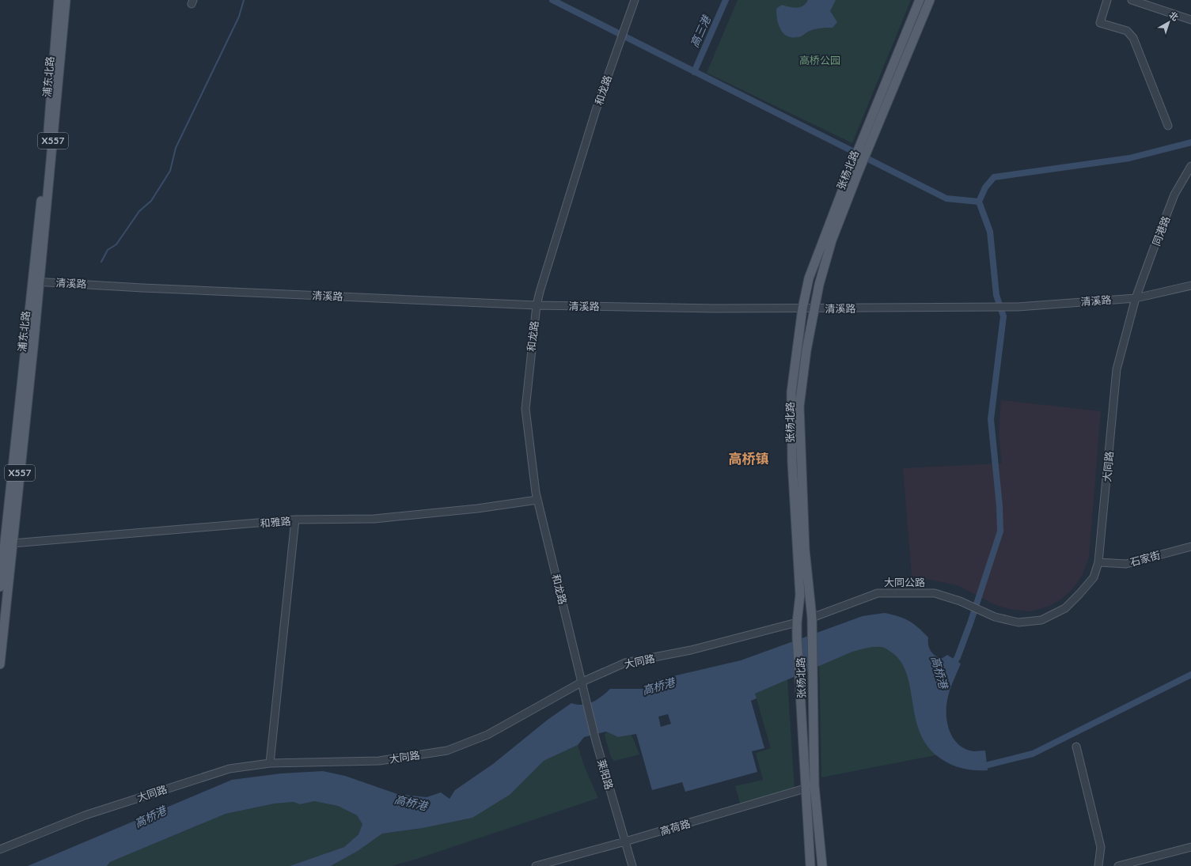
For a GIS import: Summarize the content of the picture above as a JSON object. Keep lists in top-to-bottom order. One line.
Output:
{"streets":{"main road":["浦东北路","X557","张杨北路","大同公路"],"street":["和龙路","同港路","清溪路","大同路","和雅路","石家街","莱阳路","高荷路"]},"crossings":[["浦东北路","清溪路"],["浦东北路","和雅路"],["和龙路","清溪路"],["和龙路","大同路"],["和龙路","和雅路"],["和龙路","莱阳路"],["张杨北路","清溪路"],["张杨北路","大同路"],["张杨北路","大同公路"],["张杨北路","高荷路"],["同港路","清溪路"],["同港路","大同路"],["清溪路","大同路"],["大同路","石家街"],["大同路","大同公路"],["大同路","莱阳路"],["莱阳路","高荷路"]],"districts":["高桥镇"],"water":["高三港","高桥港"],"parks":["高桥公园"],"north":"top right"}
